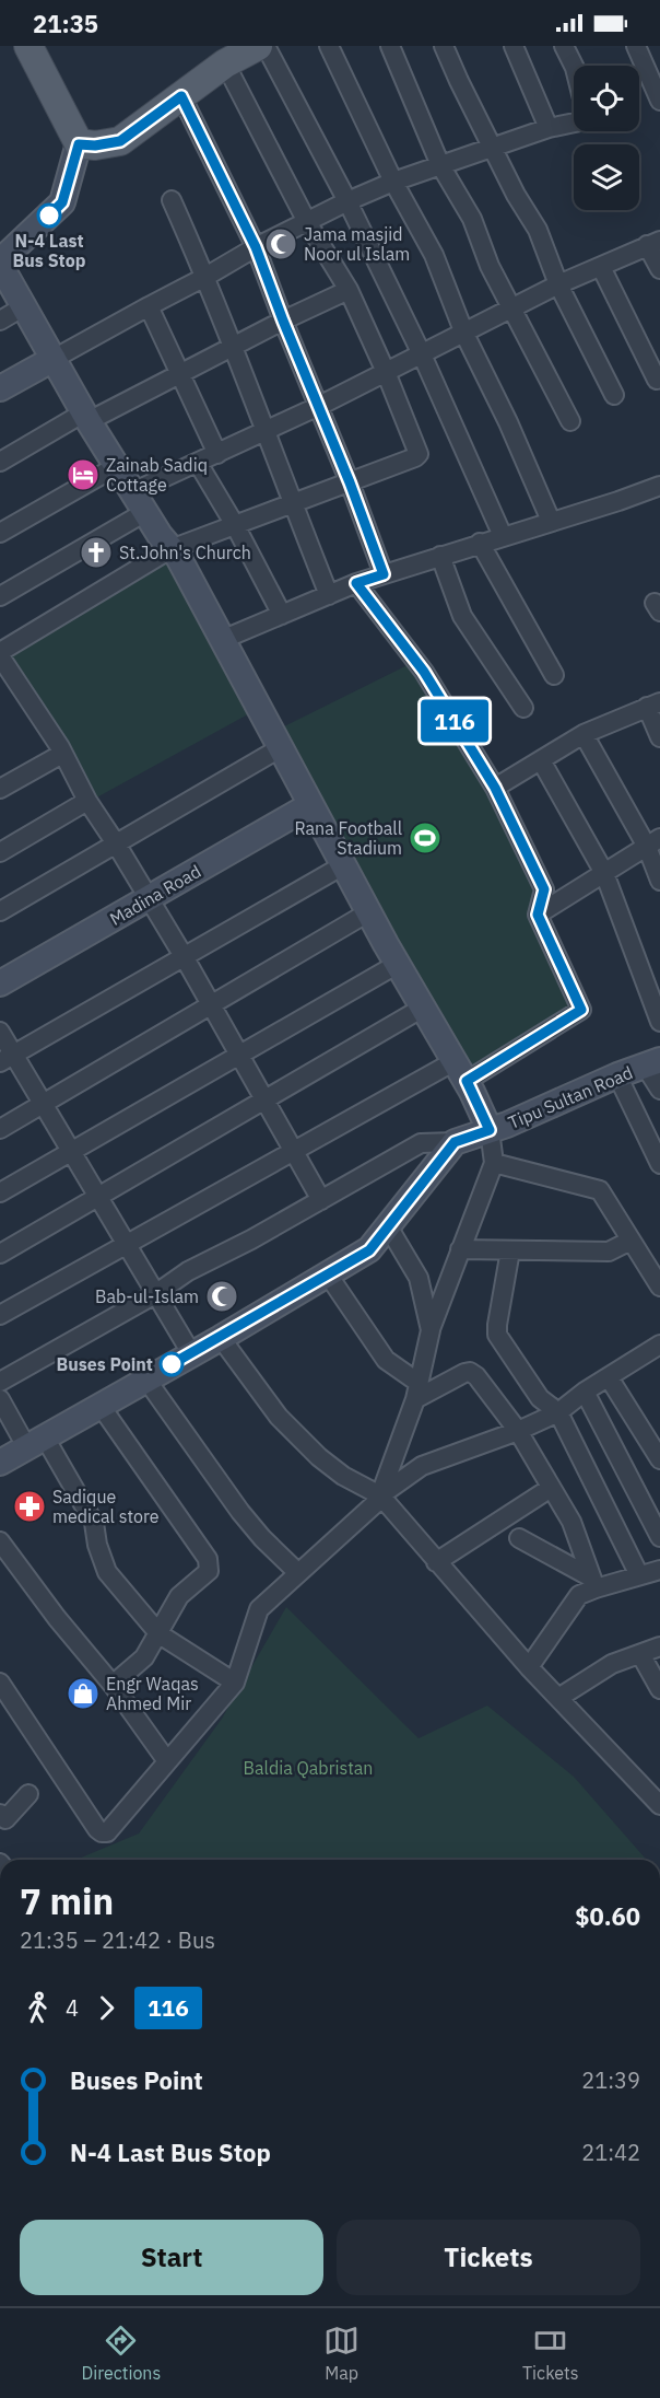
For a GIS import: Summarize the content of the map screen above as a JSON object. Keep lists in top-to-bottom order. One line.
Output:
{"streets":{"main road":["Madina Road","Tipu Sultan Road"]},"parks":["Baldia Qabristan"],"places":{"other":["N-4 Last Bus Stop","Buses Point"],"mosque":["Jama masjid Noor ul Islam","Bab-ul-Islam"],"hotel":["Zainab Sadiq Cottage"],"church":["St.John's Church"],"sports":["Rana Football Stadium"],"pharmacy":["Sadique medical store"],"shop":["Engr Waqas Ahmed Mir"]},"lines":["bus line 116"],"page":{"status":"21:35","on_map":"116","heading":["7 min","21:35 – 21:42 · Bus","$0.60"],"legs":["4","116"],"list":[{"name":"Buses Point","value":"21:39"},{"name":"N-4 Last Bus Stop","value":"21:42"}],"buttons":["Start","Tickets"],"tabs":["Directions","Map","Tickets"]}}
